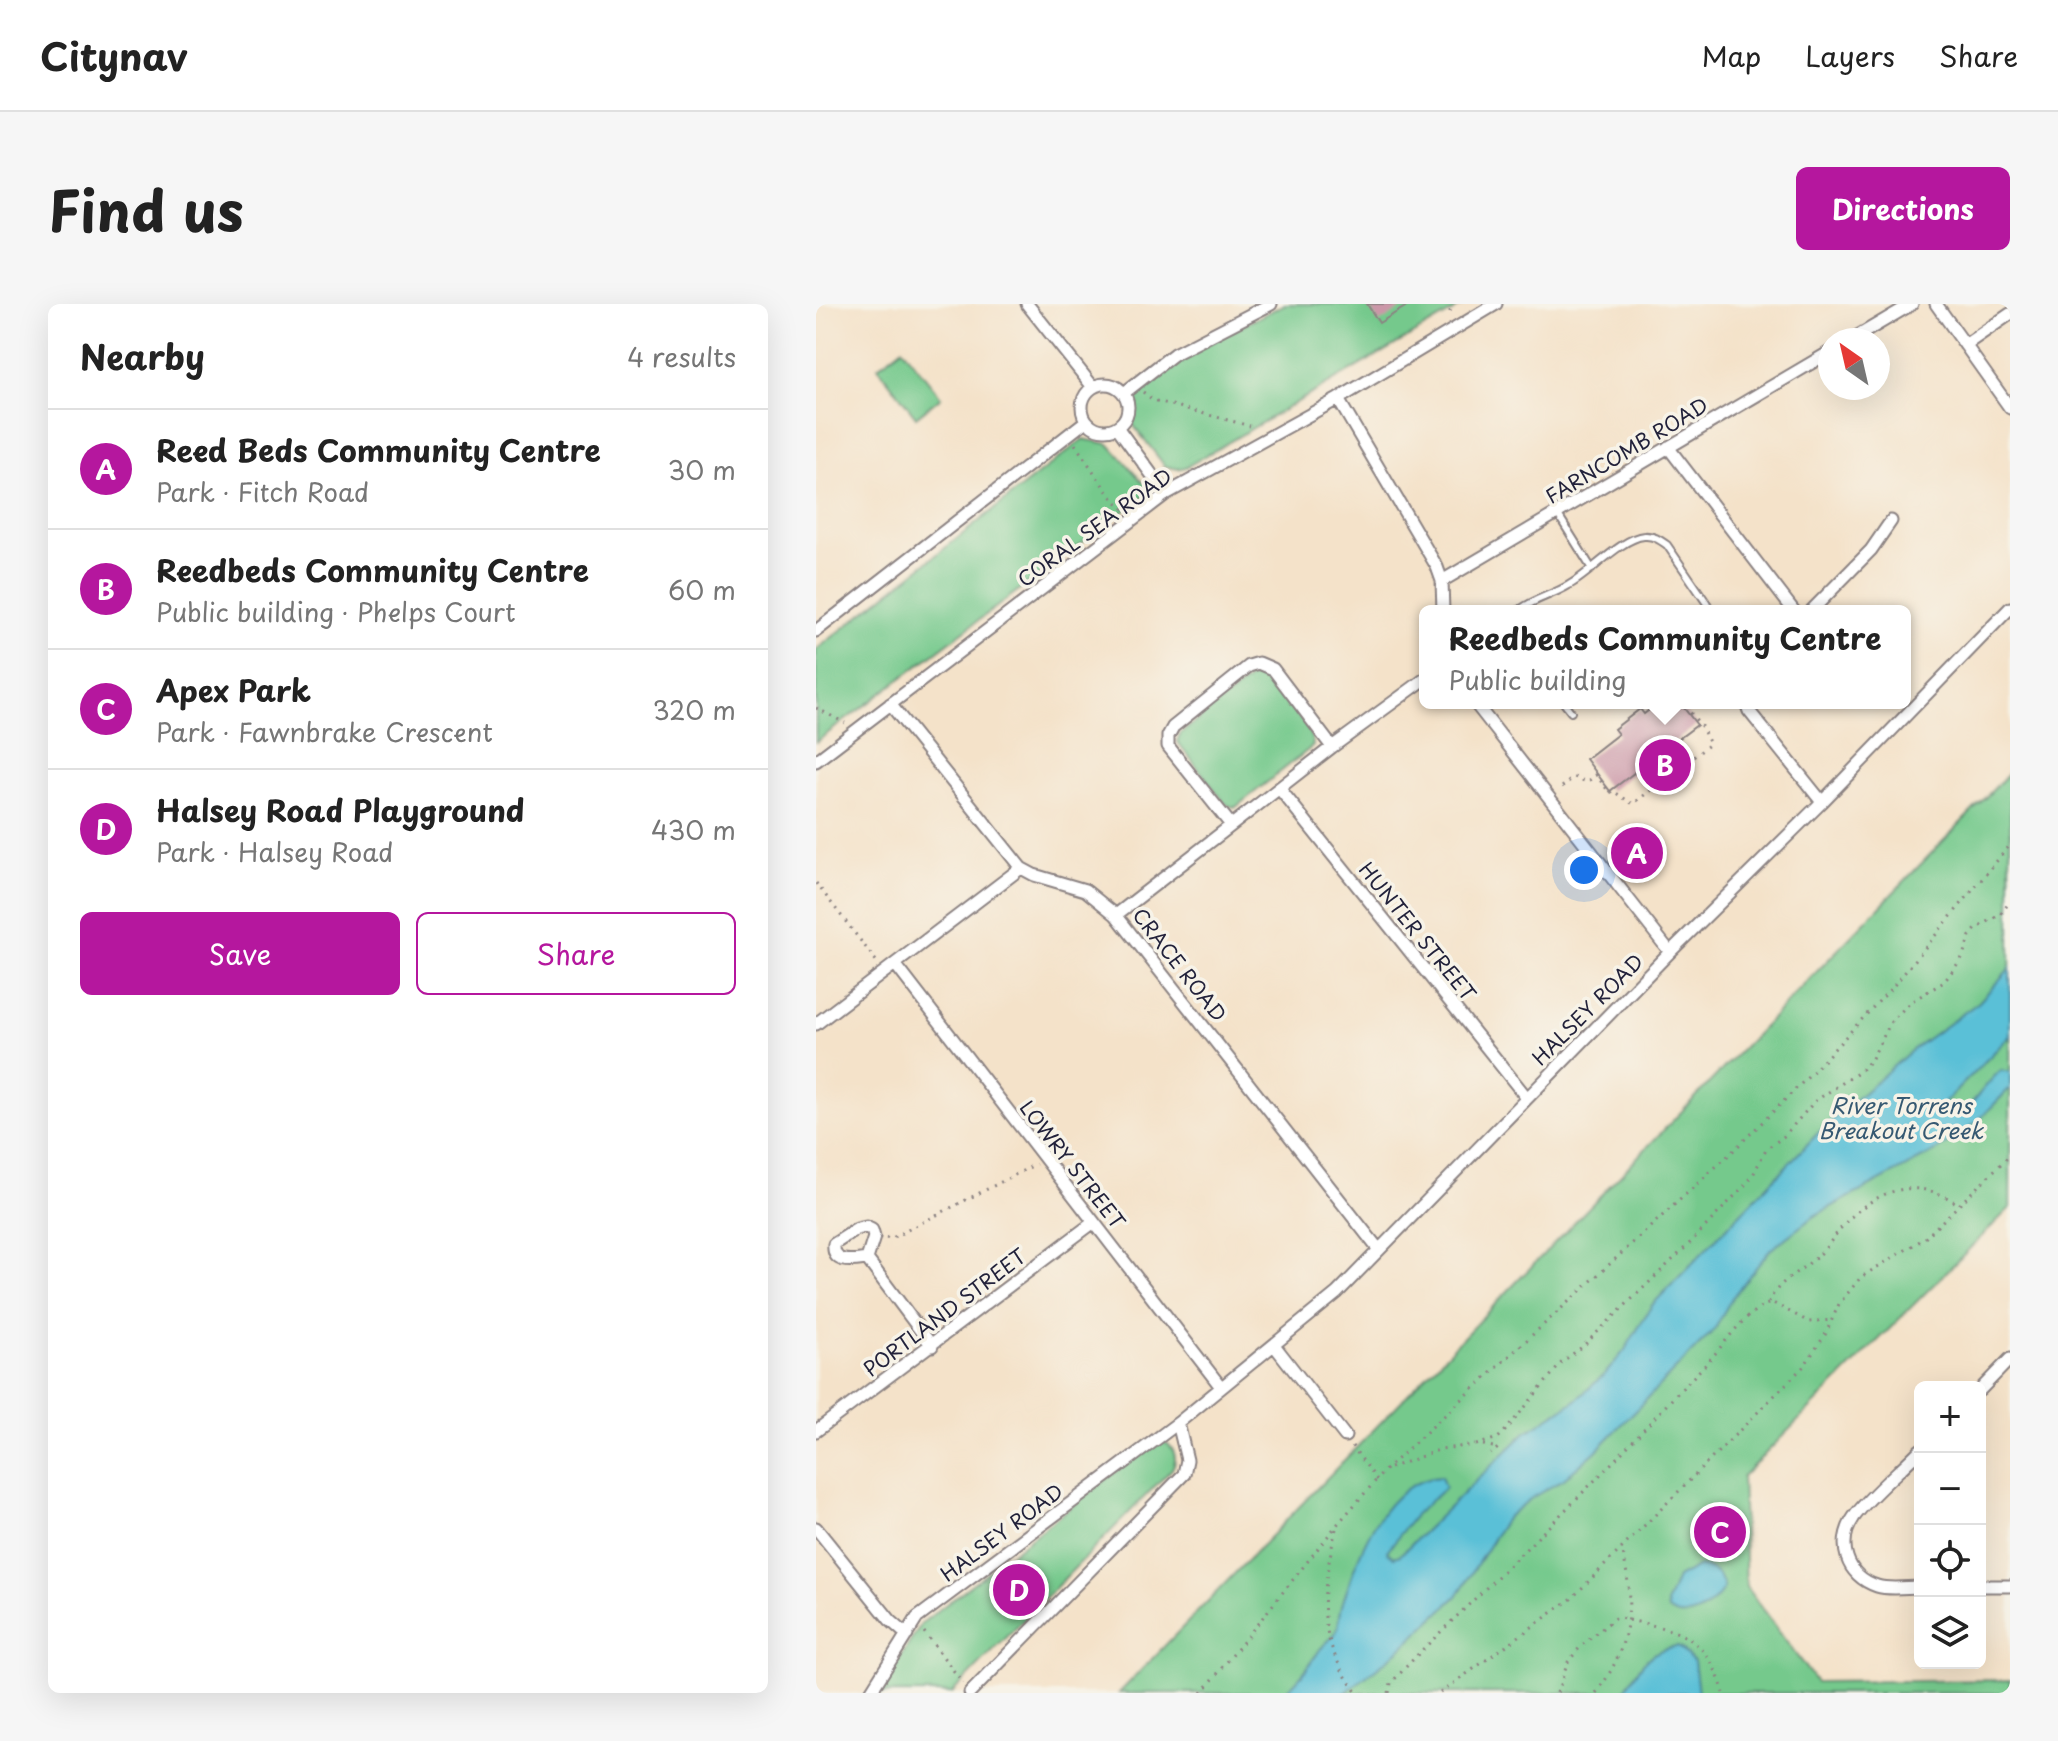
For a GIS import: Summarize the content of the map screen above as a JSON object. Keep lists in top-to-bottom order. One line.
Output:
{"streets":{"street":["FARNCOMB ROAD","CORAL SEA ROAD","HUNTER STREET","CRACE ROAD","HALSEY ROAD","LOWRY STREET","PORTLAND STREET"]},"crossings":[["HUNTER STREET","HALSEY ROAD"],["CRACE ROAD","HALSEY ROAD"],["HALSEY ROAD","LOWRY STREET"],["LOWRY STREET","PORTLAND STREET"]],"water":["River Torrens Breakout Creek"],"north":"top left","page":{"header":"Citynav","nav":["Map","Layers","Share"],"title":"Find us","buttons":["Directions",["Save","Share"]],"heading":["Nearby","4 results"],"list":[{"mark":"A","name":"Reed Beds Community Centre","note":"Park · Fitch Road","value":"30 m"},{"mark":"B","name":"Reedbeds Community Centre","note":"Public building · Phelps Court","value":"60 m"},{"mark":"C","name":"Apex Park","note":"Park · Fawnbrake Crescent","value":"320 m"},{"mark":"D","name":"Halsey Road Playground","note":"Park · Halsey Road","value":"430 m"}],"popup":["Reedbeds Community Centre","Public building"],"pins":["B","A","C","D"],"map_buttons":["+","−"]}}
